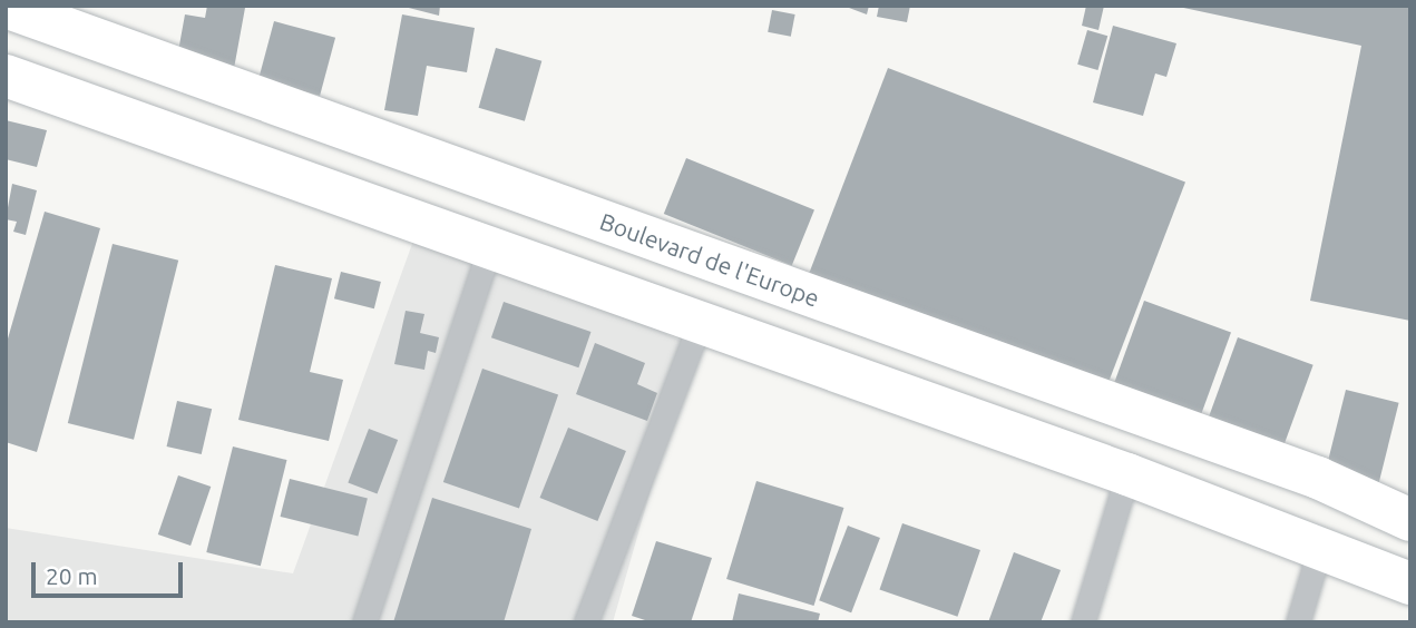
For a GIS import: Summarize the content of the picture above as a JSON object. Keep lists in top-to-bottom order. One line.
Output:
{"streets":{"main road":["Boulevard de l'Europe"]},"scale_bar":"20 m"}
